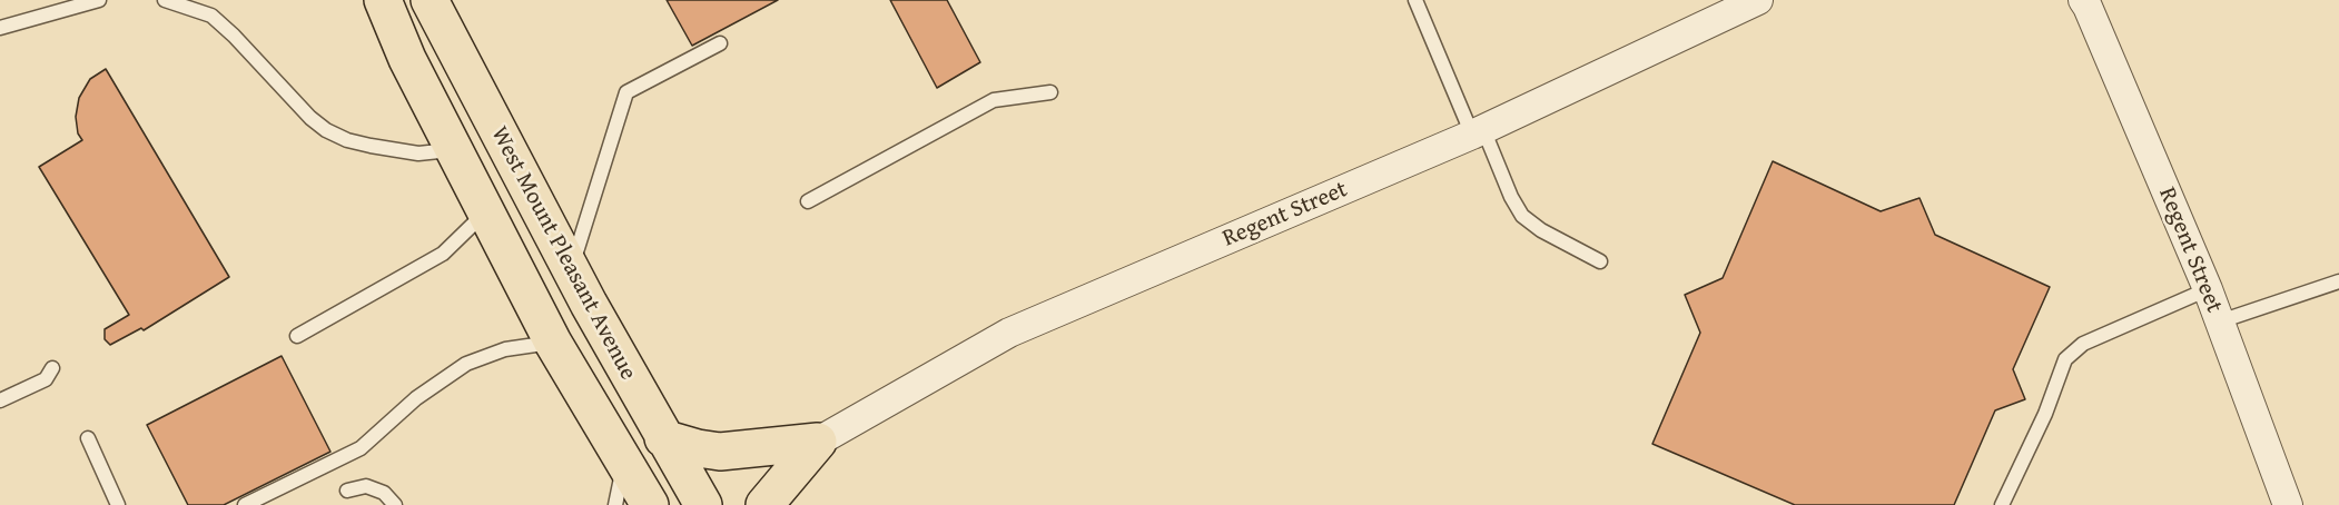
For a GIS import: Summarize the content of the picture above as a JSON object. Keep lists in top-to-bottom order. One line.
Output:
{"streets":{"main road":["West Mount Pleasant Avenue"],"street":["Regent Street"]}}
